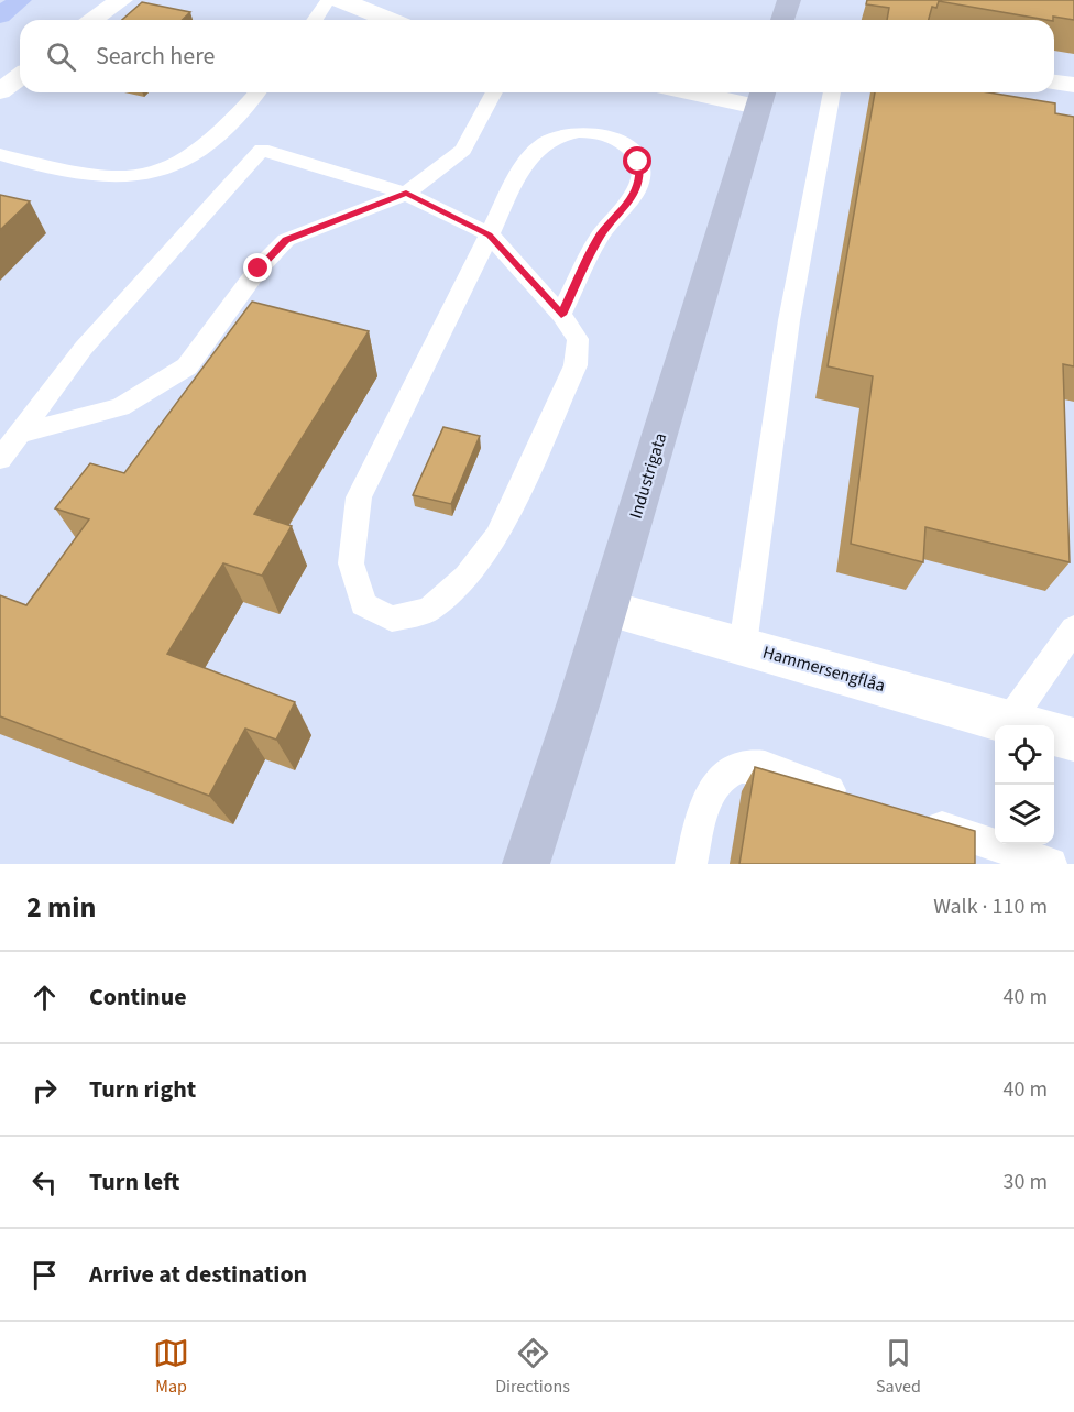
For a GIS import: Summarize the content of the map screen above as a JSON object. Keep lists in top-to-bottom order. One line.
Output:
{"streets":{"street":["Industrigata","Hammersengflåa"]},"crossings":[["Industrigata","Hammersengflåa"]],"page":{"search":"Search here","heading":["2 min","Walk · 110 m"],"list":[["Continue","40 m"],["Turn right","40 m"],["Turn left","30 m"],"Arrive at destination"],"nav":["Map","Directions","Saved"]}}
